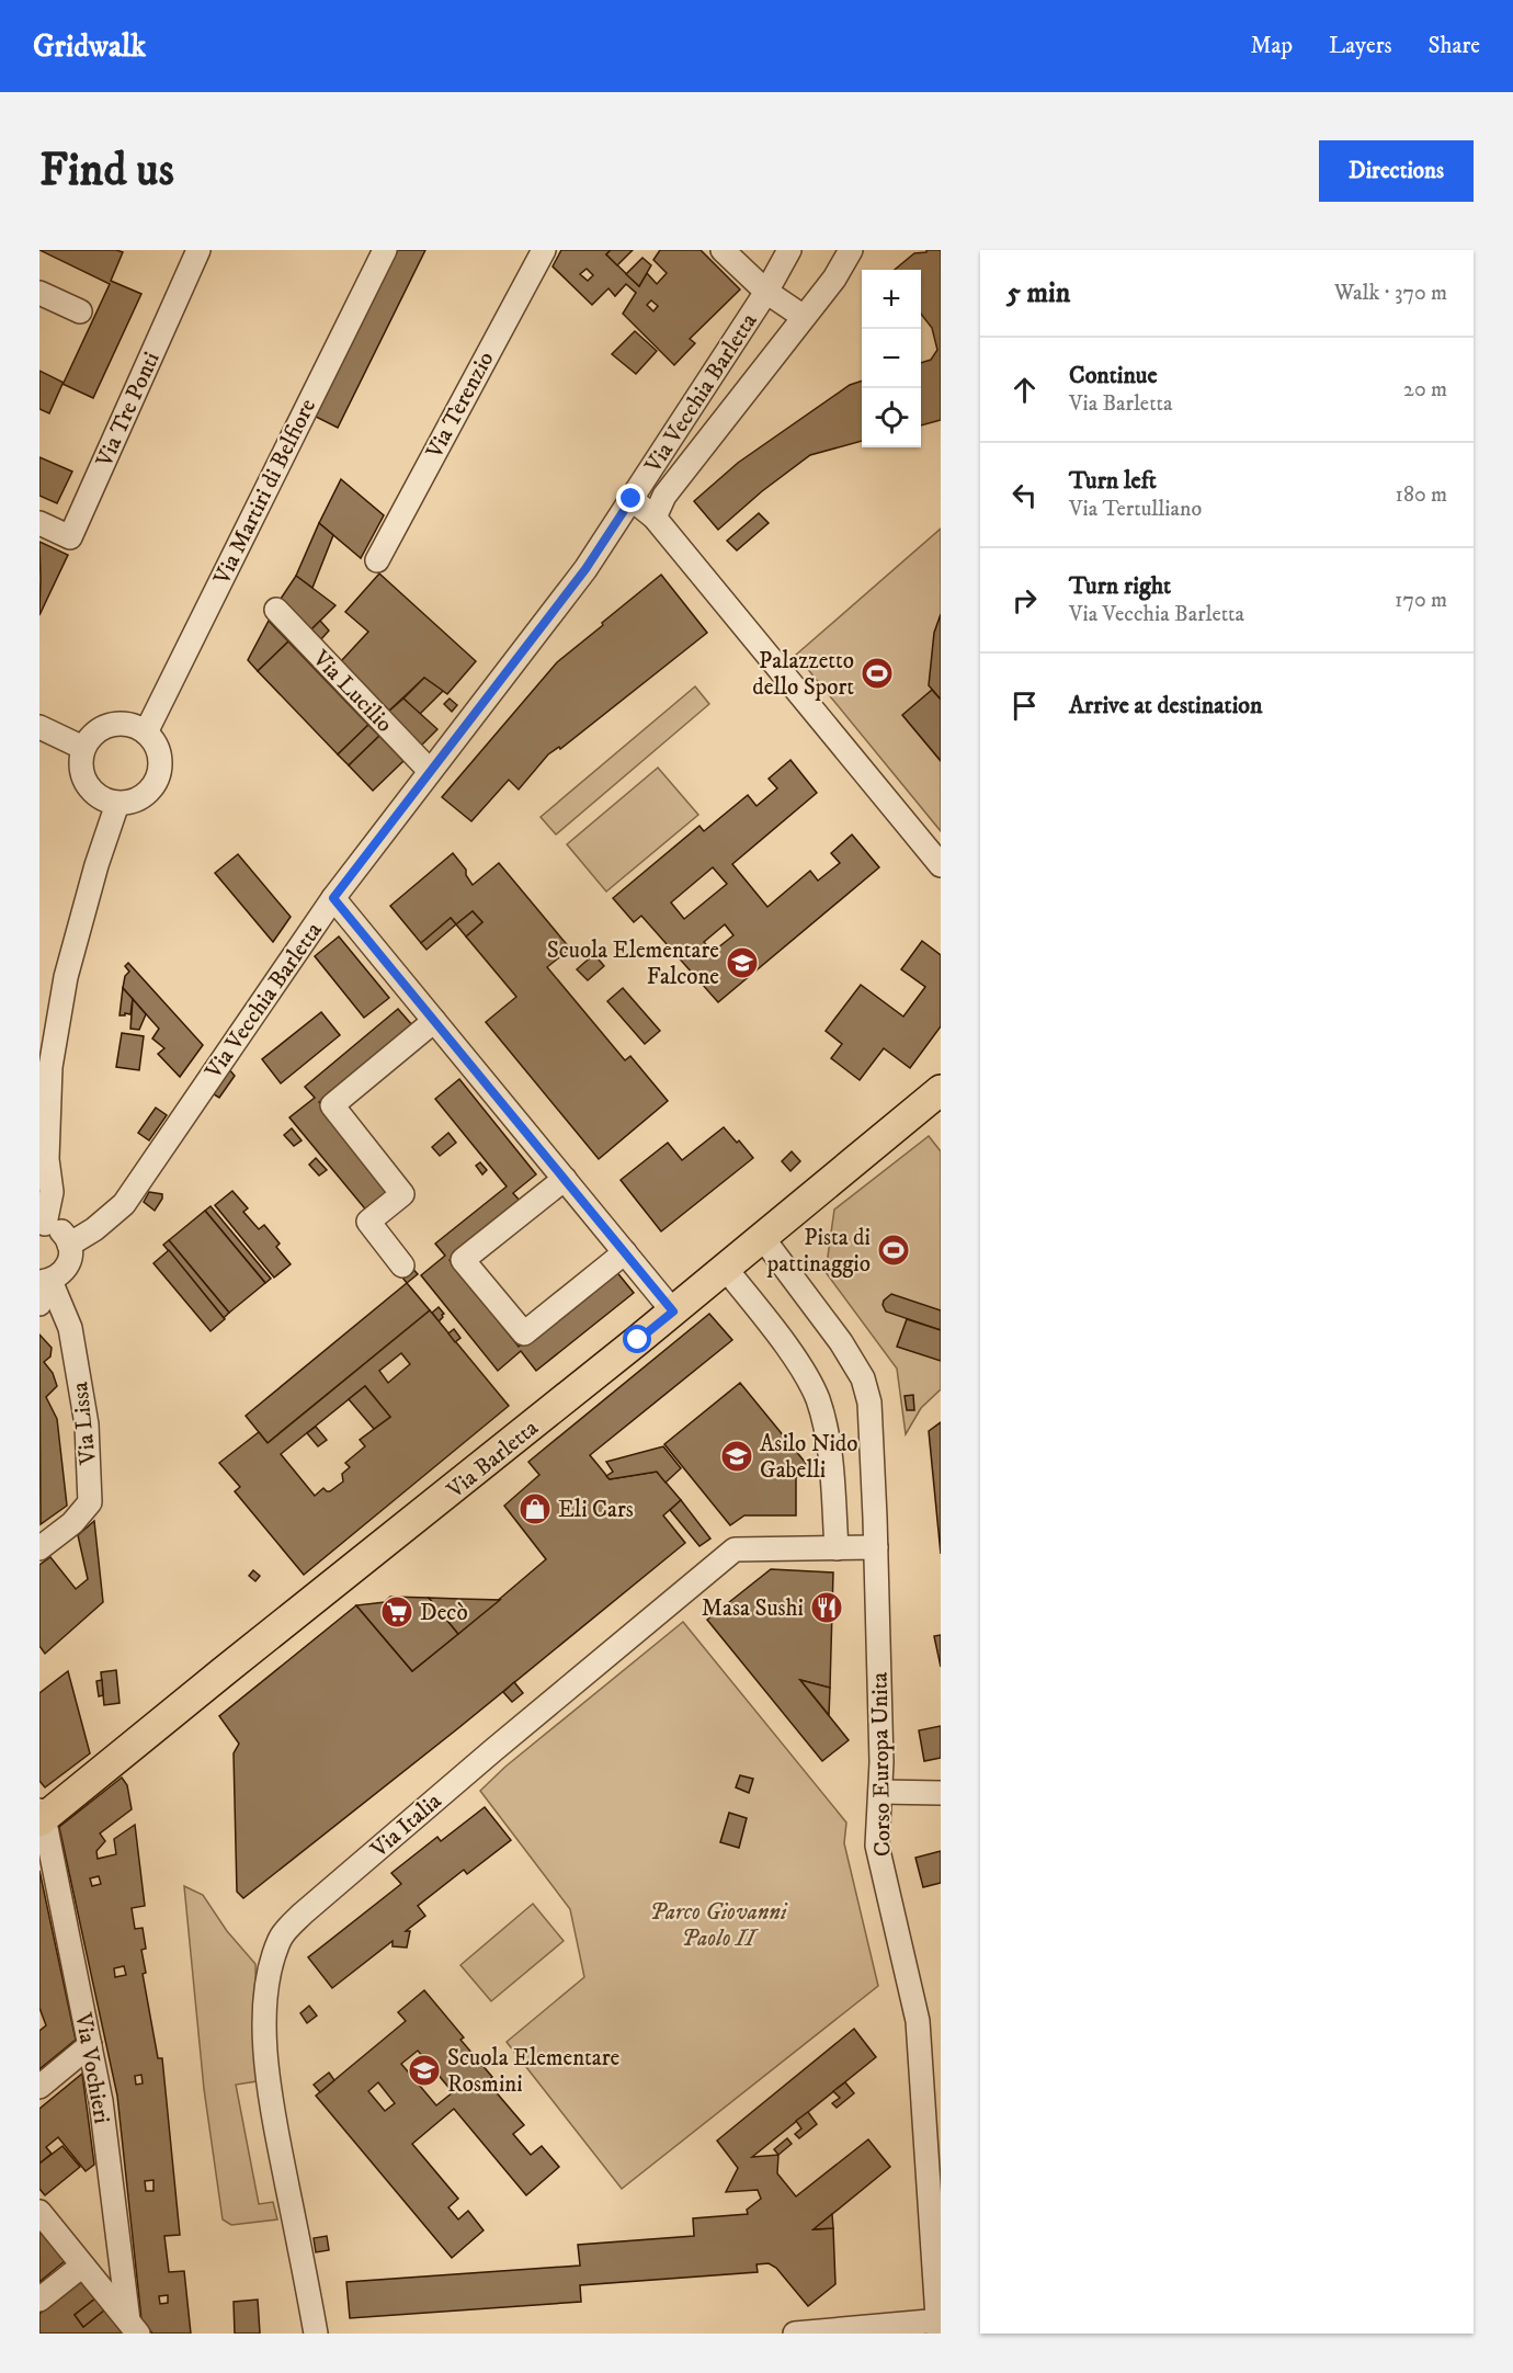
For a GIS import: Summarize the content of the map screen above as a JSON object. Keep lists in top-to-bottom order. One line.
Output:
{"streets":{"main road":["Via Barletta"],"street":["Via Vecchia Barletta","Via Terenzio","Via Tre Ponti","Via Martiri di Belfiore","Via Lucilio","Via Lissa","Corso Europa Unita","Via Italia","Via Vochieri"]},"crossings":[["Via Vecchia Barletta","Via Lucilio"],["Via Barletta","Corso Europa Unita"],["Via Barletta","Via Vochieri"],["Corso Europa Unita","Via Italia"]],"parks":["Parco Giovanni Paolo II"],"places":{"sports":["Palazzetto dello Sport","Pista di pattinaggio"],"school or university":["Scuola Elementare Falcone","Asilo Nido Gabelli","Scuola Elementare Rosmini"],"shop":["Eli Cars"],"restaurant":["Masa Sushi"],"supermarket":["Decò"]},"page":{"header":"Gridwalk","nav":["Map","Layers","Share"],"buttons":"Directions","title":"Find us","heading":["5 min","Walk · 370 m"],"map_buttons":["+","−"],"list":[["Continue","Via Barletta","20 m"],["Turn left","Via Tertulliano","180 m"],["Turn right","Via Vecchia Barletta","170 m"],"Arrive at destination"]}}
